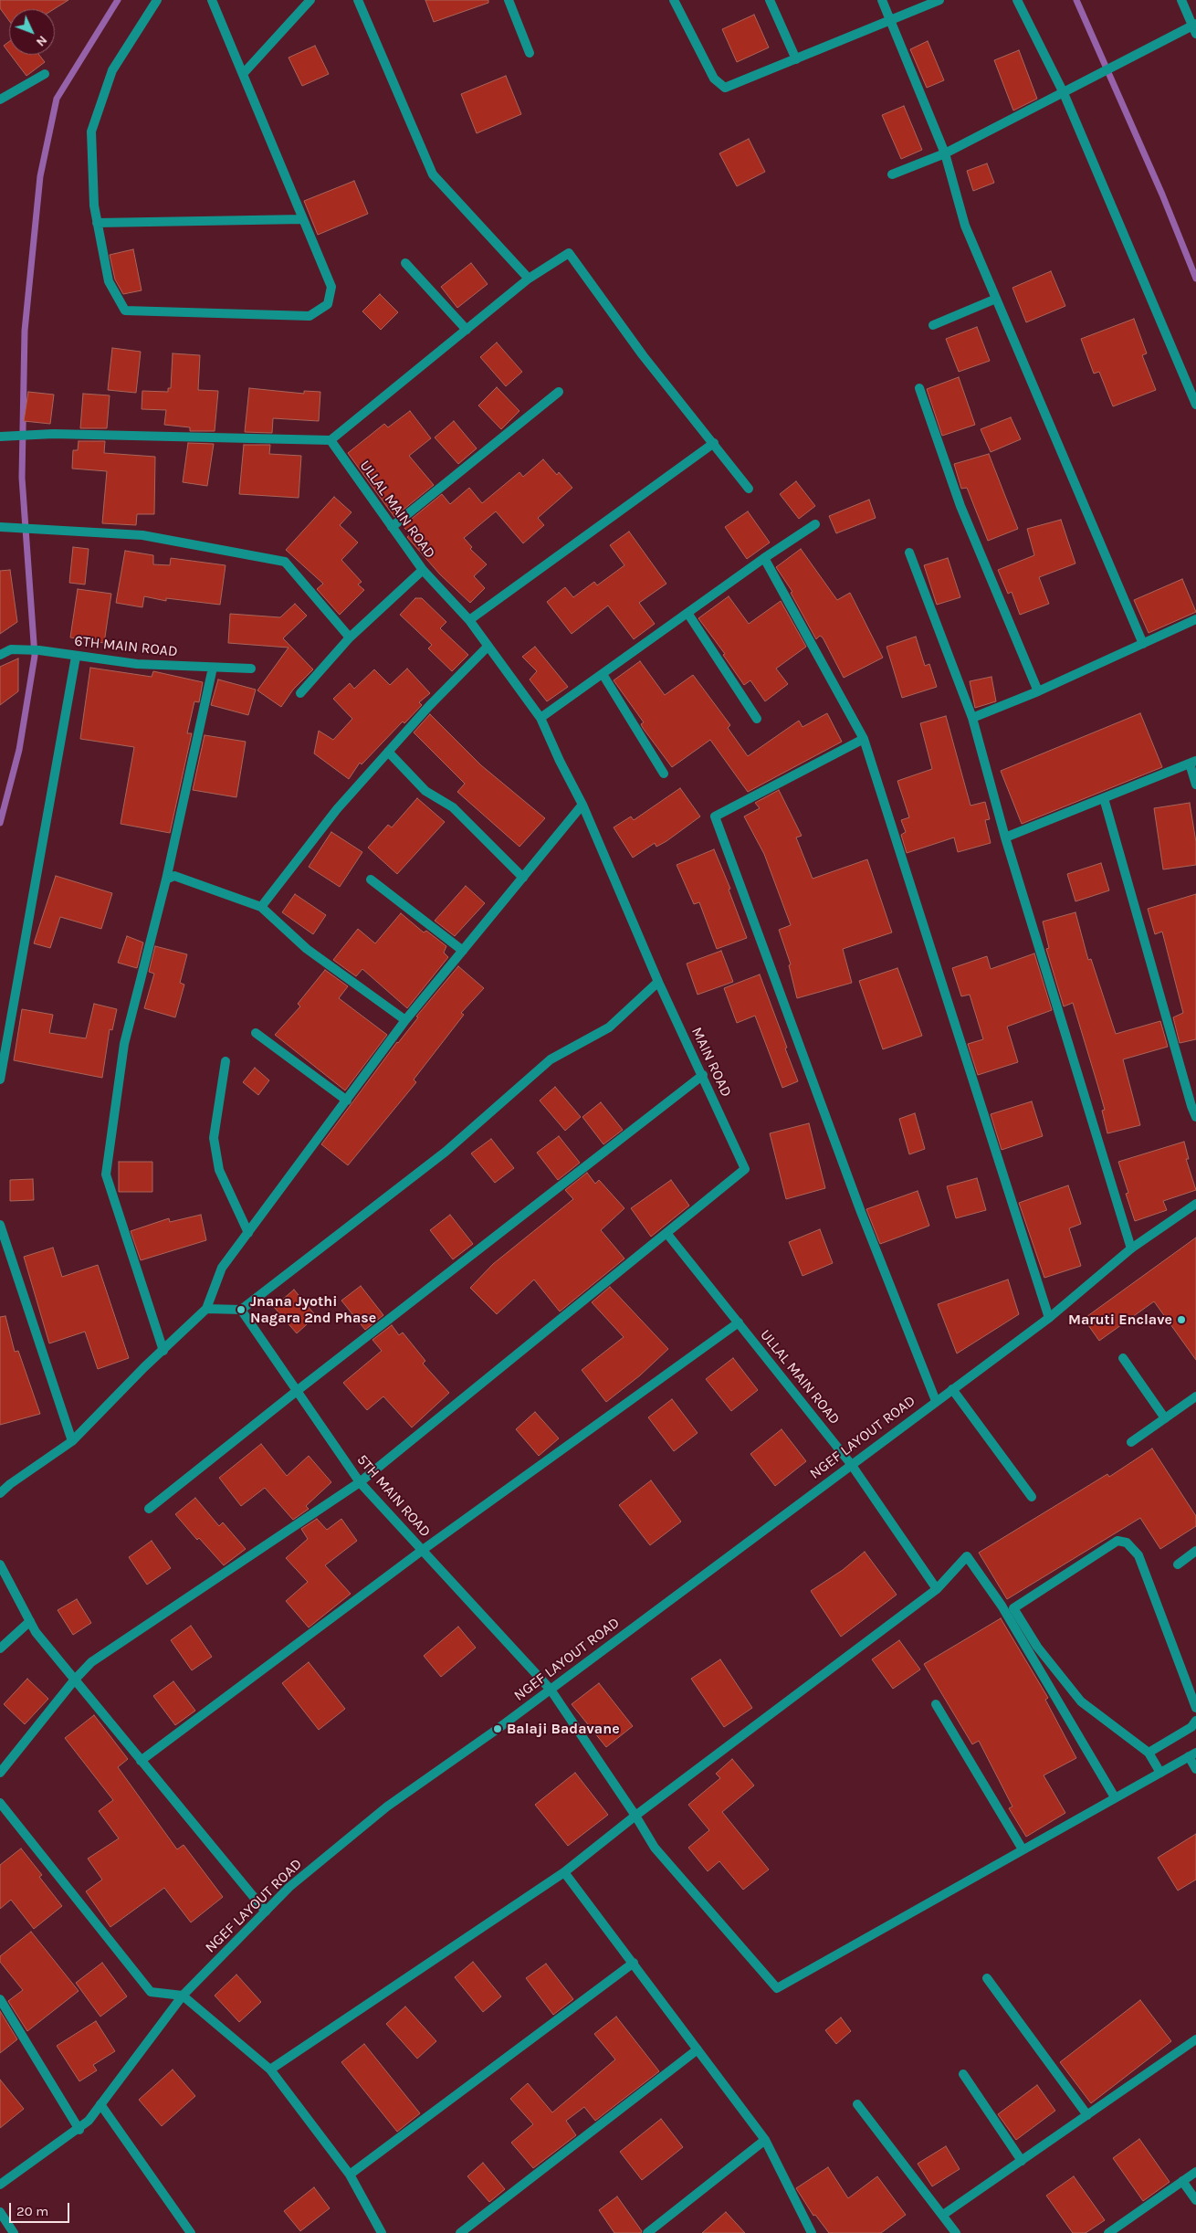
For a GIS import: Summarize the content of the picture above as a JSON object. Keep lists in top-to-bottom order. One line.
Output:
{"streets":{"street":["ULLAL MAIN ROAD","6TH MAIN ROAD","MAIN ROAD","NGEF LAYOUT ROAD","5TH MAIN ROAD"]},"crossings":[["ULLAL MAIN ROAD","MAIN ROAD"],["ULLAL MAIN ROAD","NGEF LAYOUT ROAD"],["NGEF LAYOUT ROAD","5TH MAIN ROAD"]],"places":["Jnana Jyothi Nagara 2nd Phase","Maruti Enclave","Balaji Badavane"],"scale_bar":"20 m","north":"bottom right"}
